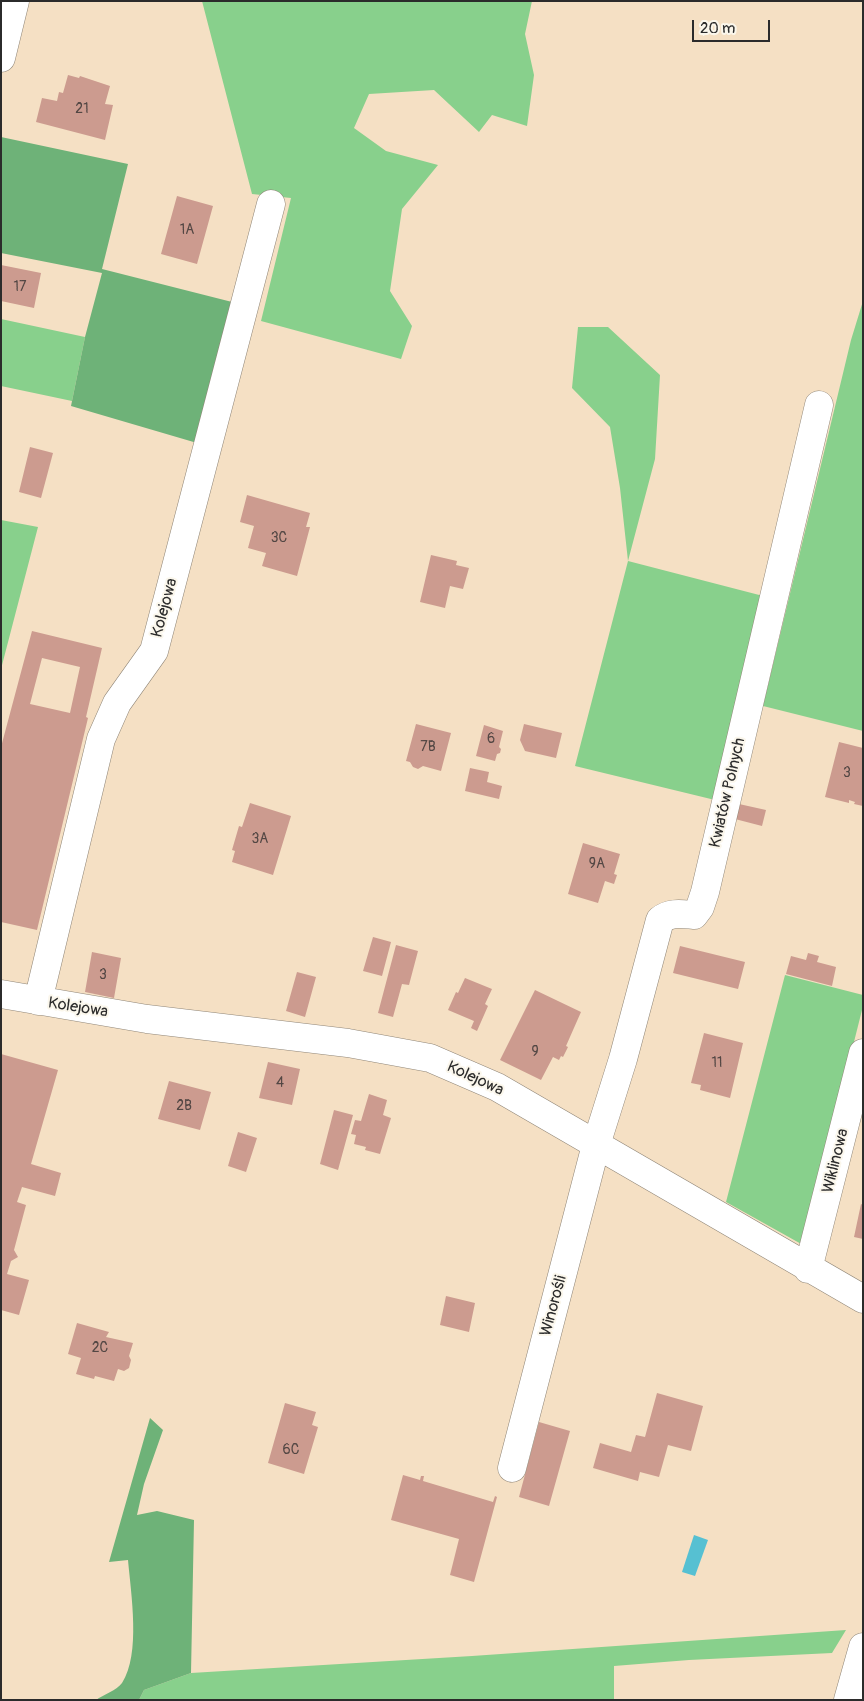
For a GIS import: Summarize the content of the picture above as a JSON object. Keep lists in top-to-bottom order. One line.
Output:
{"streets":{"street":["Kolejowa","Kwiatów Polnych","Wiklinowa","Winorośli"]},"crossings":[["Kolejowa","Kwiatów Polnych"],["Kolejowa","Wiklinowa"],["Kolejowa","Winorośli"],["Kwiatów Polnych","Winorośli"]],"house_numbers":["21","1A","17","3C","6","7B","3","3A","9A","3","9","11","4","2B","2C","6C"],"scale_bar":"20 m"}
